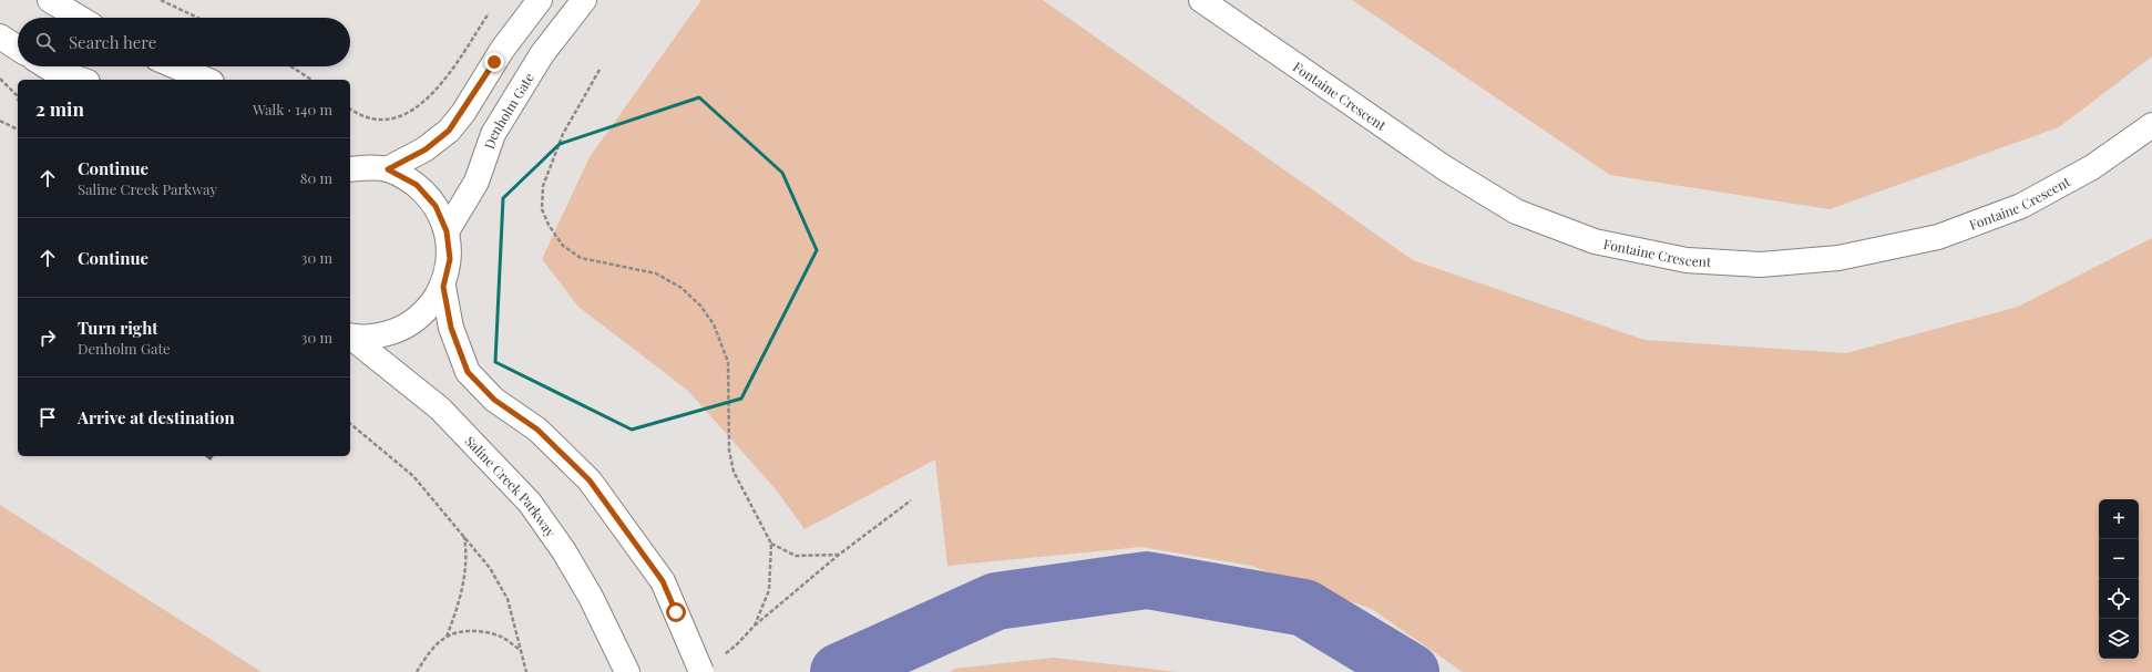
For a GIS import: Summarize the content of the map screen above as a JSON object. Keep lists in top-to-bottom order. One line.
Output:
{"streets":{"street":["Fontaine Crescent","Denholm Gate","Saline Creek Parkway"]},"page":{"search":"Search here","heading":["2 min","Walk · 140 m"],"list":[["Continue","Saline Creek Parkway","80 m"],["Continue","30 m"],["Turn right","Denholm Gate","30 m"],"Arrive at destination"],"map_buttons":["+","−"]}}
